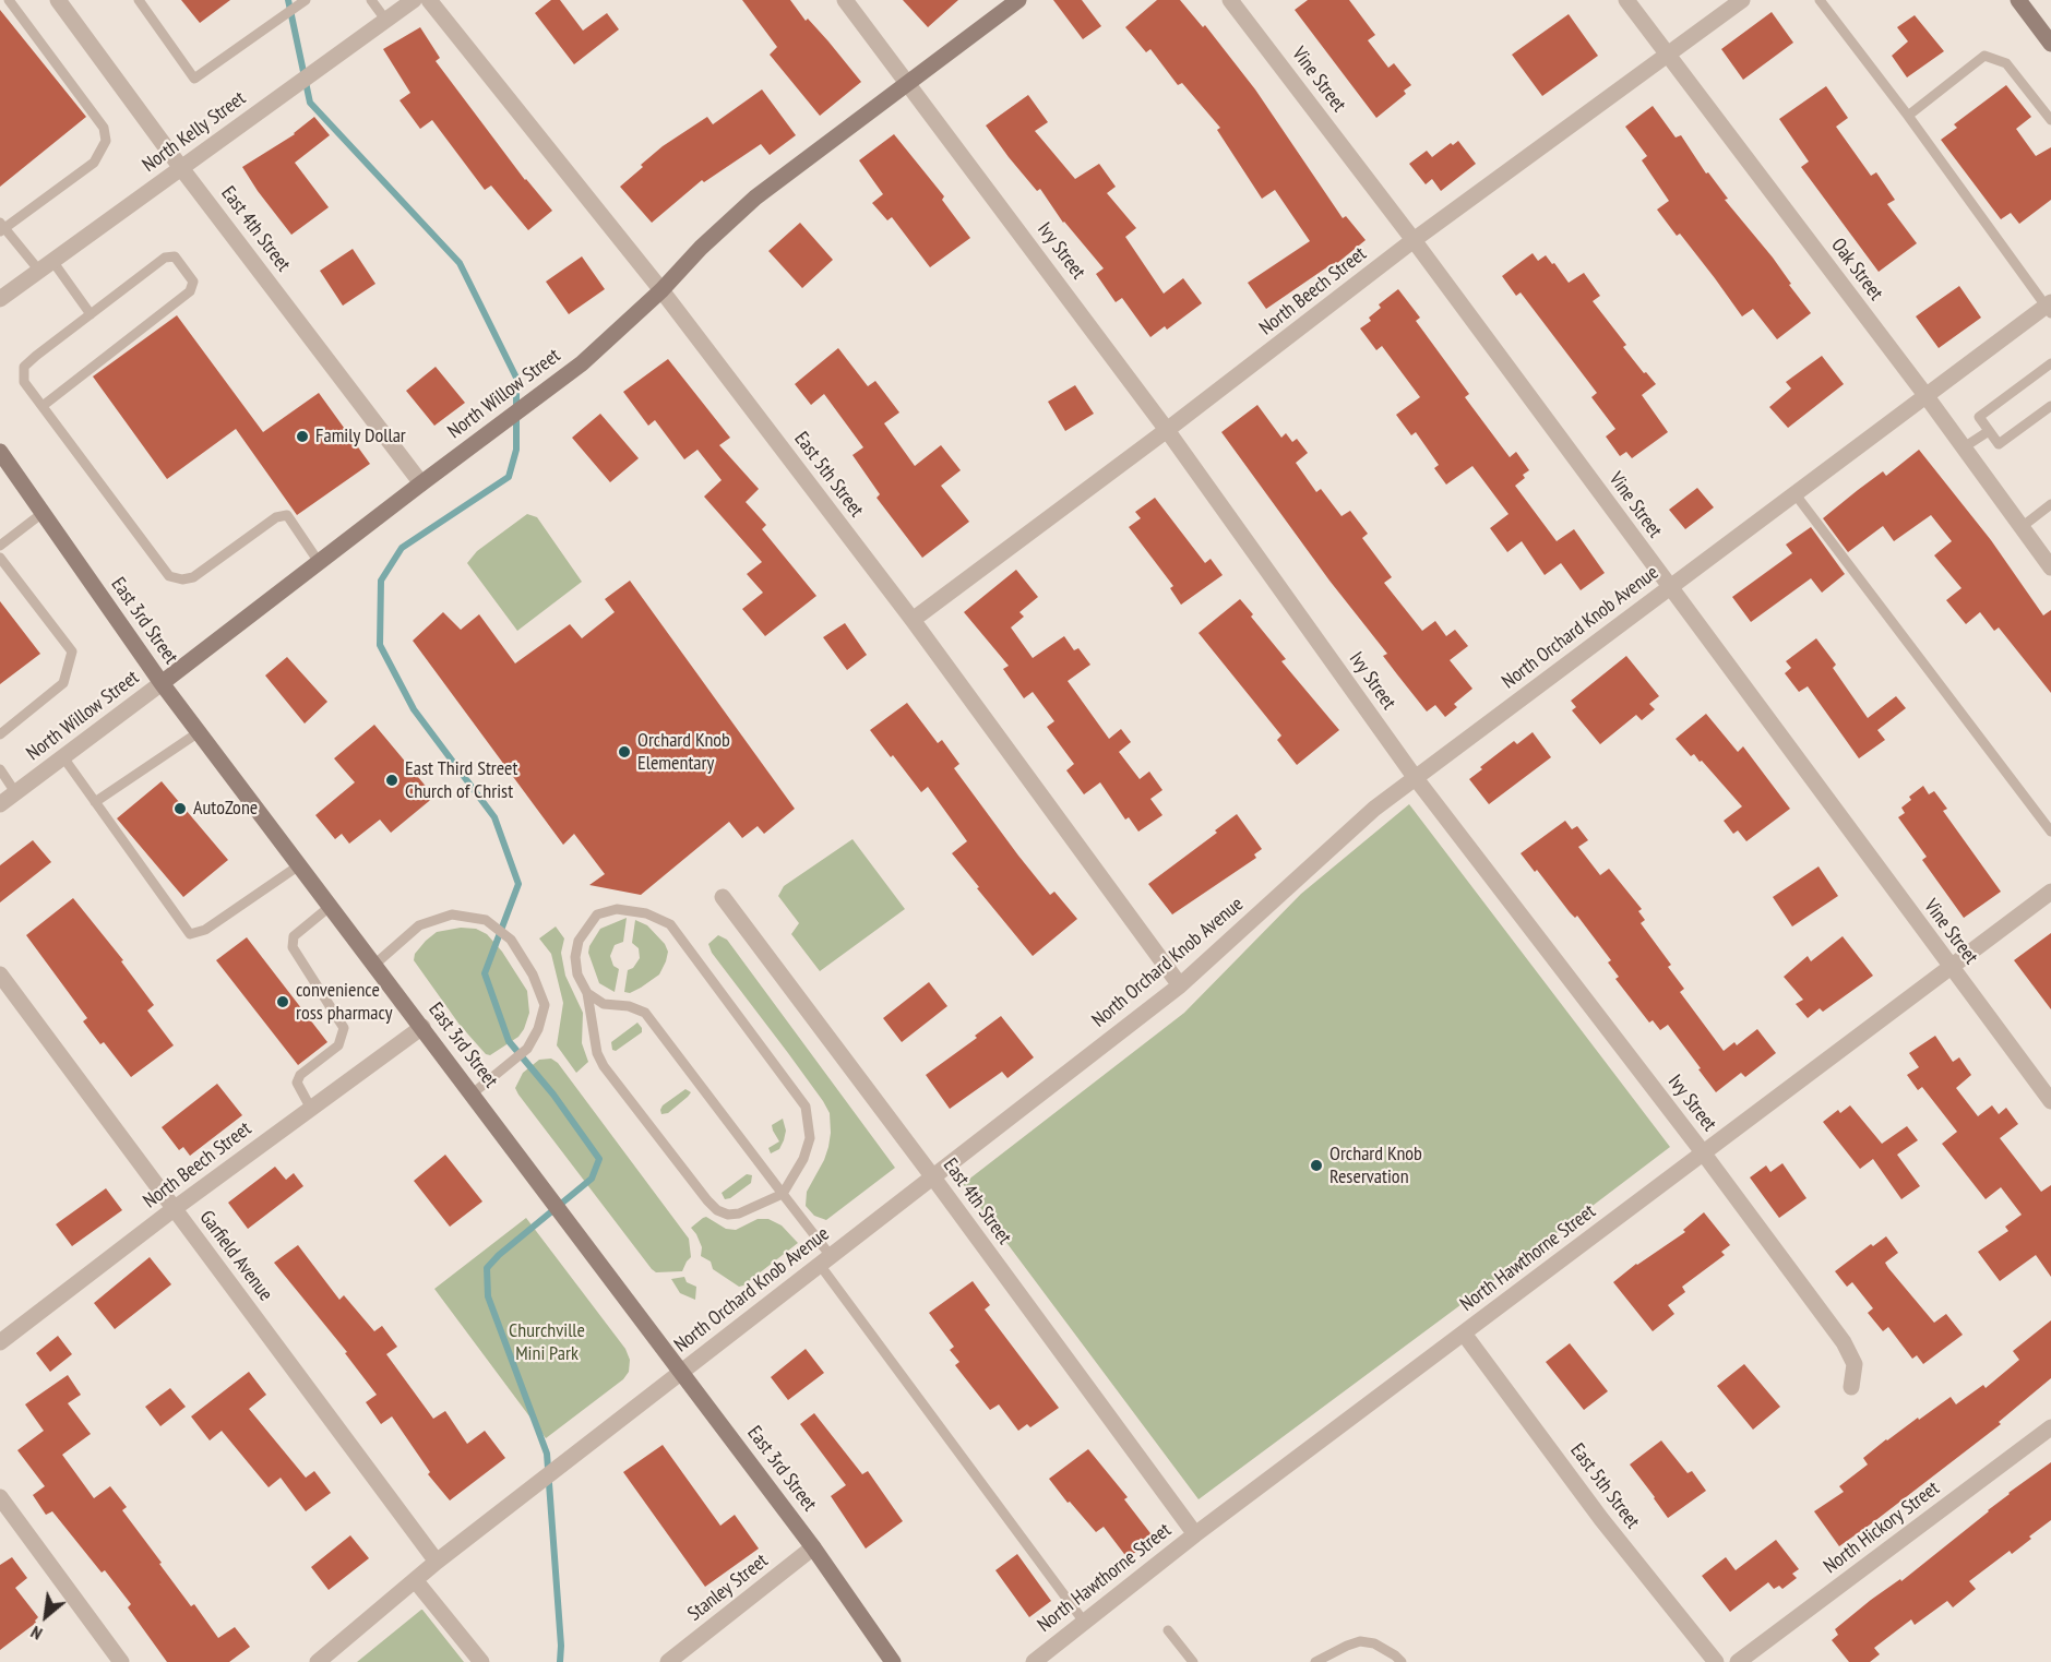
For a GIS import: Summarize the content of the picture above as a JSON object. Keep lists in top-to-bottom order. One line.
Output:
{"streets":{"main road":["North Willow Street","East 3rd Street"],"street":["Vine Street","North Kelly Street","East 4th Street","Ivy Street","Oak Street","North Beech Street","East 5th Street","North Orchard Knob Avenue","Garfield Avenue","North Hawthorne Street","North Hickory Street","Stanley Street"]},"crossings":[["Vine Street","North Beech Street"],["Vine Street","North Orchard Knob Avenue"],["Vine Street","North Hawthorne Street"],["North Kelly Street","East 4th Street"],["East 4th Street","North Willow Street"],["East 4th Street","North Orchard Knob Avenue"],["East 4th Street","North Hawthorne Street"],["Ivy Street","North Beech Street"],["Ivy Street","North Willow Street"],["Ivy Street","North Orchard Knob Avenue"],["Ivy Street","North Hawthorne Street"],["Oak Street","North Beech Street"],["Oak Street","North Orchard Knob Avenue"],["North Beech Street","East 5th Street"],["North Beech Street","East 3rd Street"],["North Beech Street","Garfield Avenue"],["North Willow Street","East 5th Street"],["North Willow Street","East 3rd Street"],["East 5th Street","North Orchard Knob Avenue"],["East 5th Street","North Hawthorne Street"],["East 3rd Street","North Orchard Knob Avenue"],["East 3rd Street","Stanley Street"],["North Orchard Knob Avenue","Garfield Avenue"]],"parks":["Churchville Mini Park"],"places":["Family Dollar","Orchard Knob Elementary","East Third Street Church of Christ","AutoZone","convenience ross pharmacy","Orchard Knob Reservation"],"north":"bottom left"}
